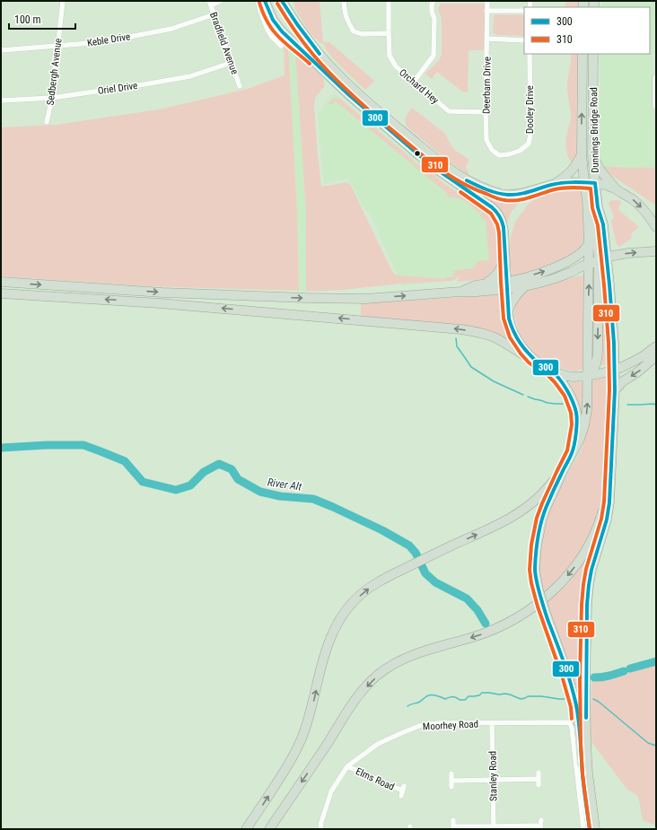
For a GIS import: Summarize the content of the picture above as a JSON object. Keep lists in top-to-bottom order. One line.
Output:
{"streets":{"highway":["Dunnings Bridge Road"],"street":["Keble Drive","Bradfield Avenue","Sedbergh Avenue","Deerbarn Drive","Orchard Hey","Oriel Drive","Dooley Drive","Moorhey Road","Stanley Road","Elms Road"]},"crossings":[["Keble Drive","Bradfield Avenue"],["Keble Drive","Sedbergh Avenue"],["Bradfield Avenue","Oriel Drive"],["Sedbergh Avenue","Oriel Drive"],["Deerbarn Drive","Orchard Hey"],["Deerbarn Drive","Dooley Drive"],["Moorhey Road","Stanley Road"],["Moorhey Road","Elms Road"]],"water":["River Alt"],"lines":["transit line 300","transit line 310"],"legend":["300","310"],"scale_bar":"100 m"}
